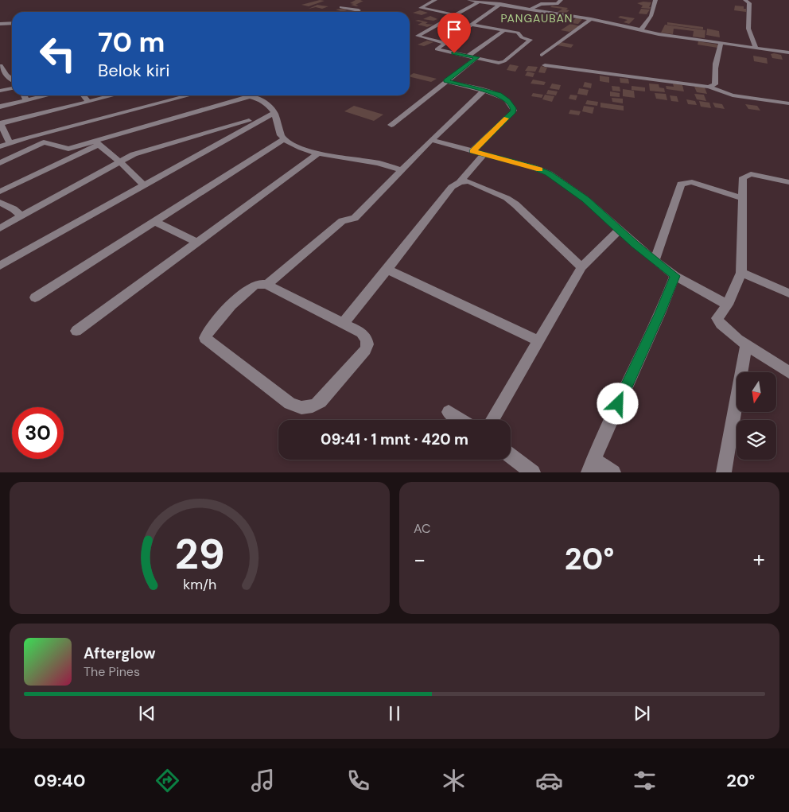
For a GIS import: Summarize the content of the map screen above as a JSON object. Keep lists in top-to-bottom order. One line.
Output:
{"districts":["PANGAUBAN"],"north":"bottom","page":{"turn":["70 m","Belok kiri"],"limit":"30","trip":"09:41 · 1 mnt · 420 m","tile":"AC","heat":["−","20°","+"],"song":["Afterglow","The Pines"],"tabs":["09:40","20°"],"gauge":["29","km/h"]}}
